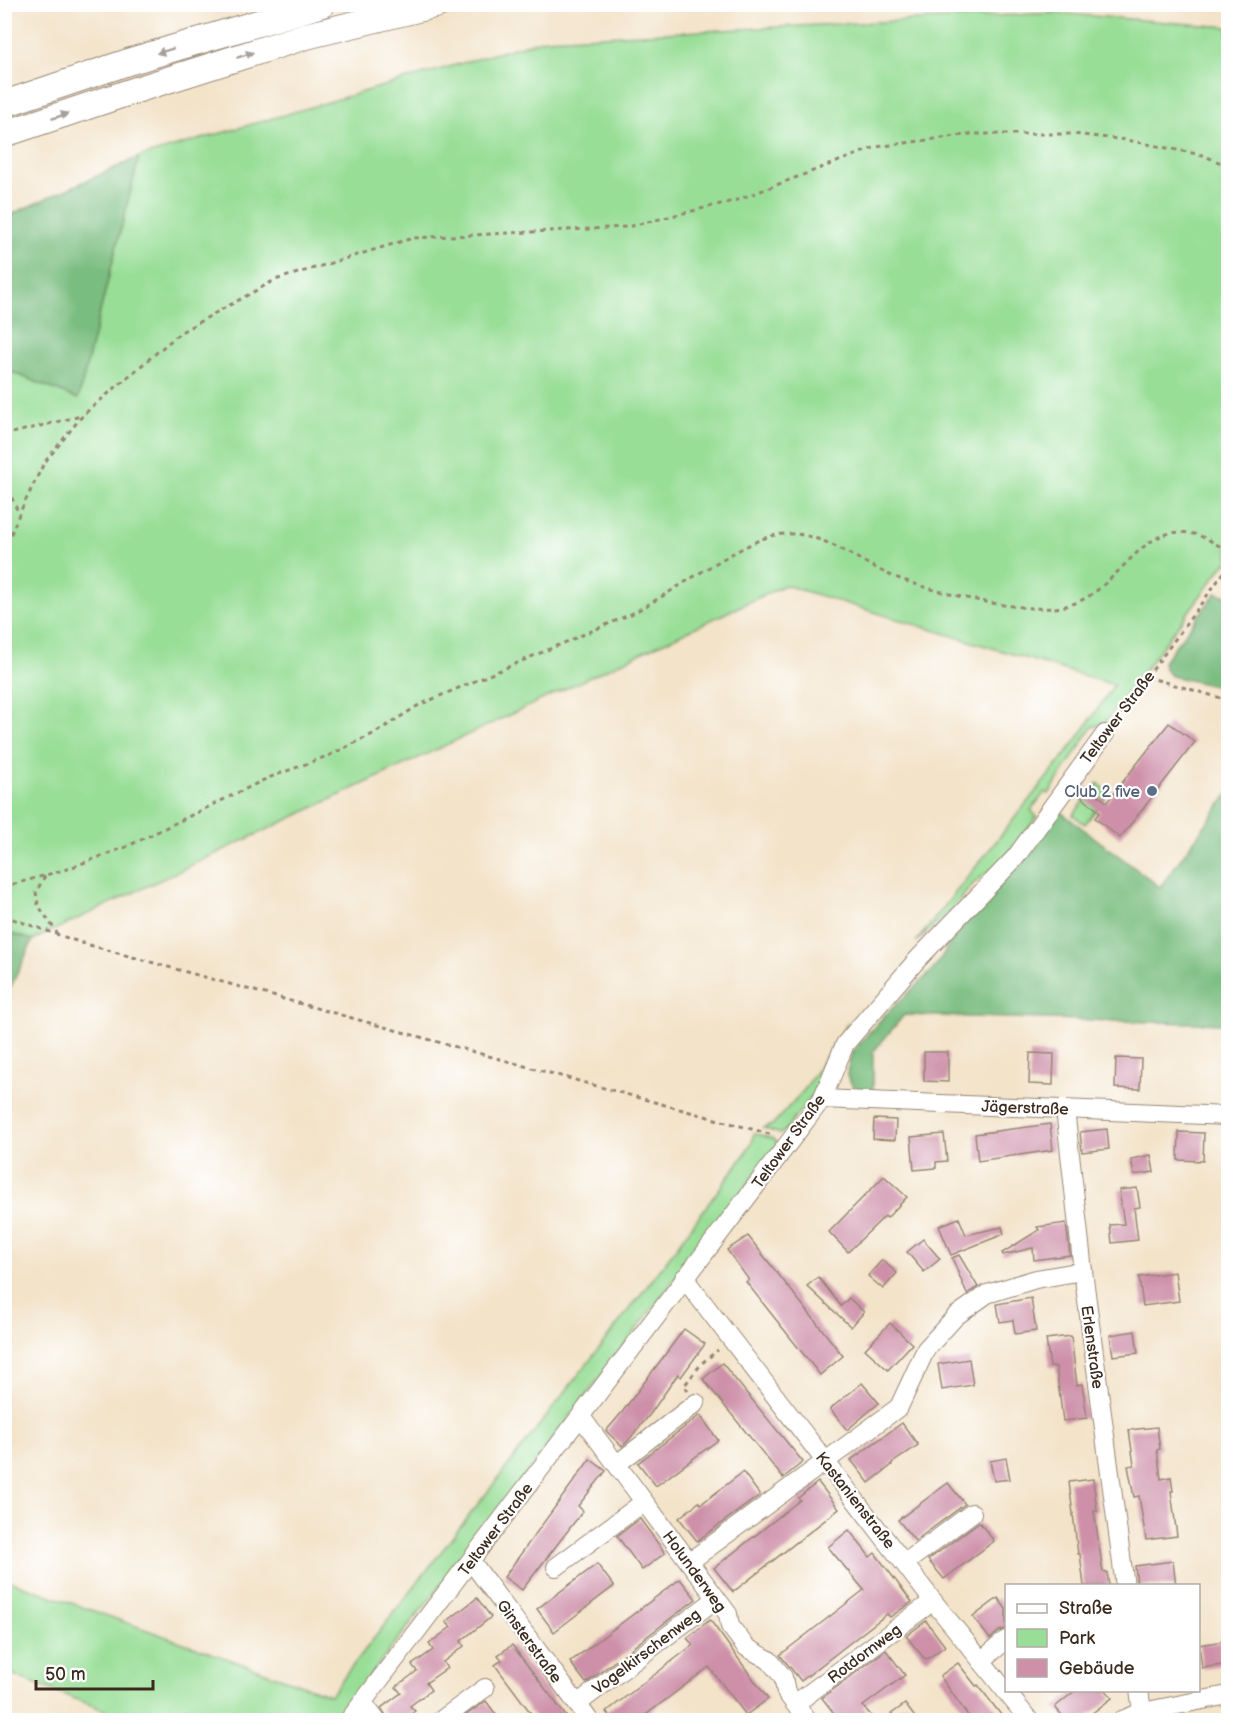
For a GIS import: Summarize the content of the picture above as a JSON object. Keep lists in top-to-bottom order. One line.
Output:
{"streets":{"street":["Teltower Straße","Jägerstraße","Erlenstraße","Kastanienstraße","Holunderweg","Ginsterstraße","Vogelkirschenweg","Rotdornweg"]},"crossings":[["Teltower Straße","Jägerstraße"],["Teltower Straße","Kastanienstraße"],["Teltower Straße","Holunderweg"],["Teltower Straße","Ginsterstraße"],["Jägerstraße","Erlenstraße"],["Kastanienstraße","Rotdornweg"],["Holunderweg","Vogelkirschenweg"],["Holunderweg","Rotdornweg"],["Ginsterstraße","Vogelkirschenweg"]],"places":["Club 2 five"],"legend":["Straße","Park","Gebäude"],"scale_bar":"50 m"}
